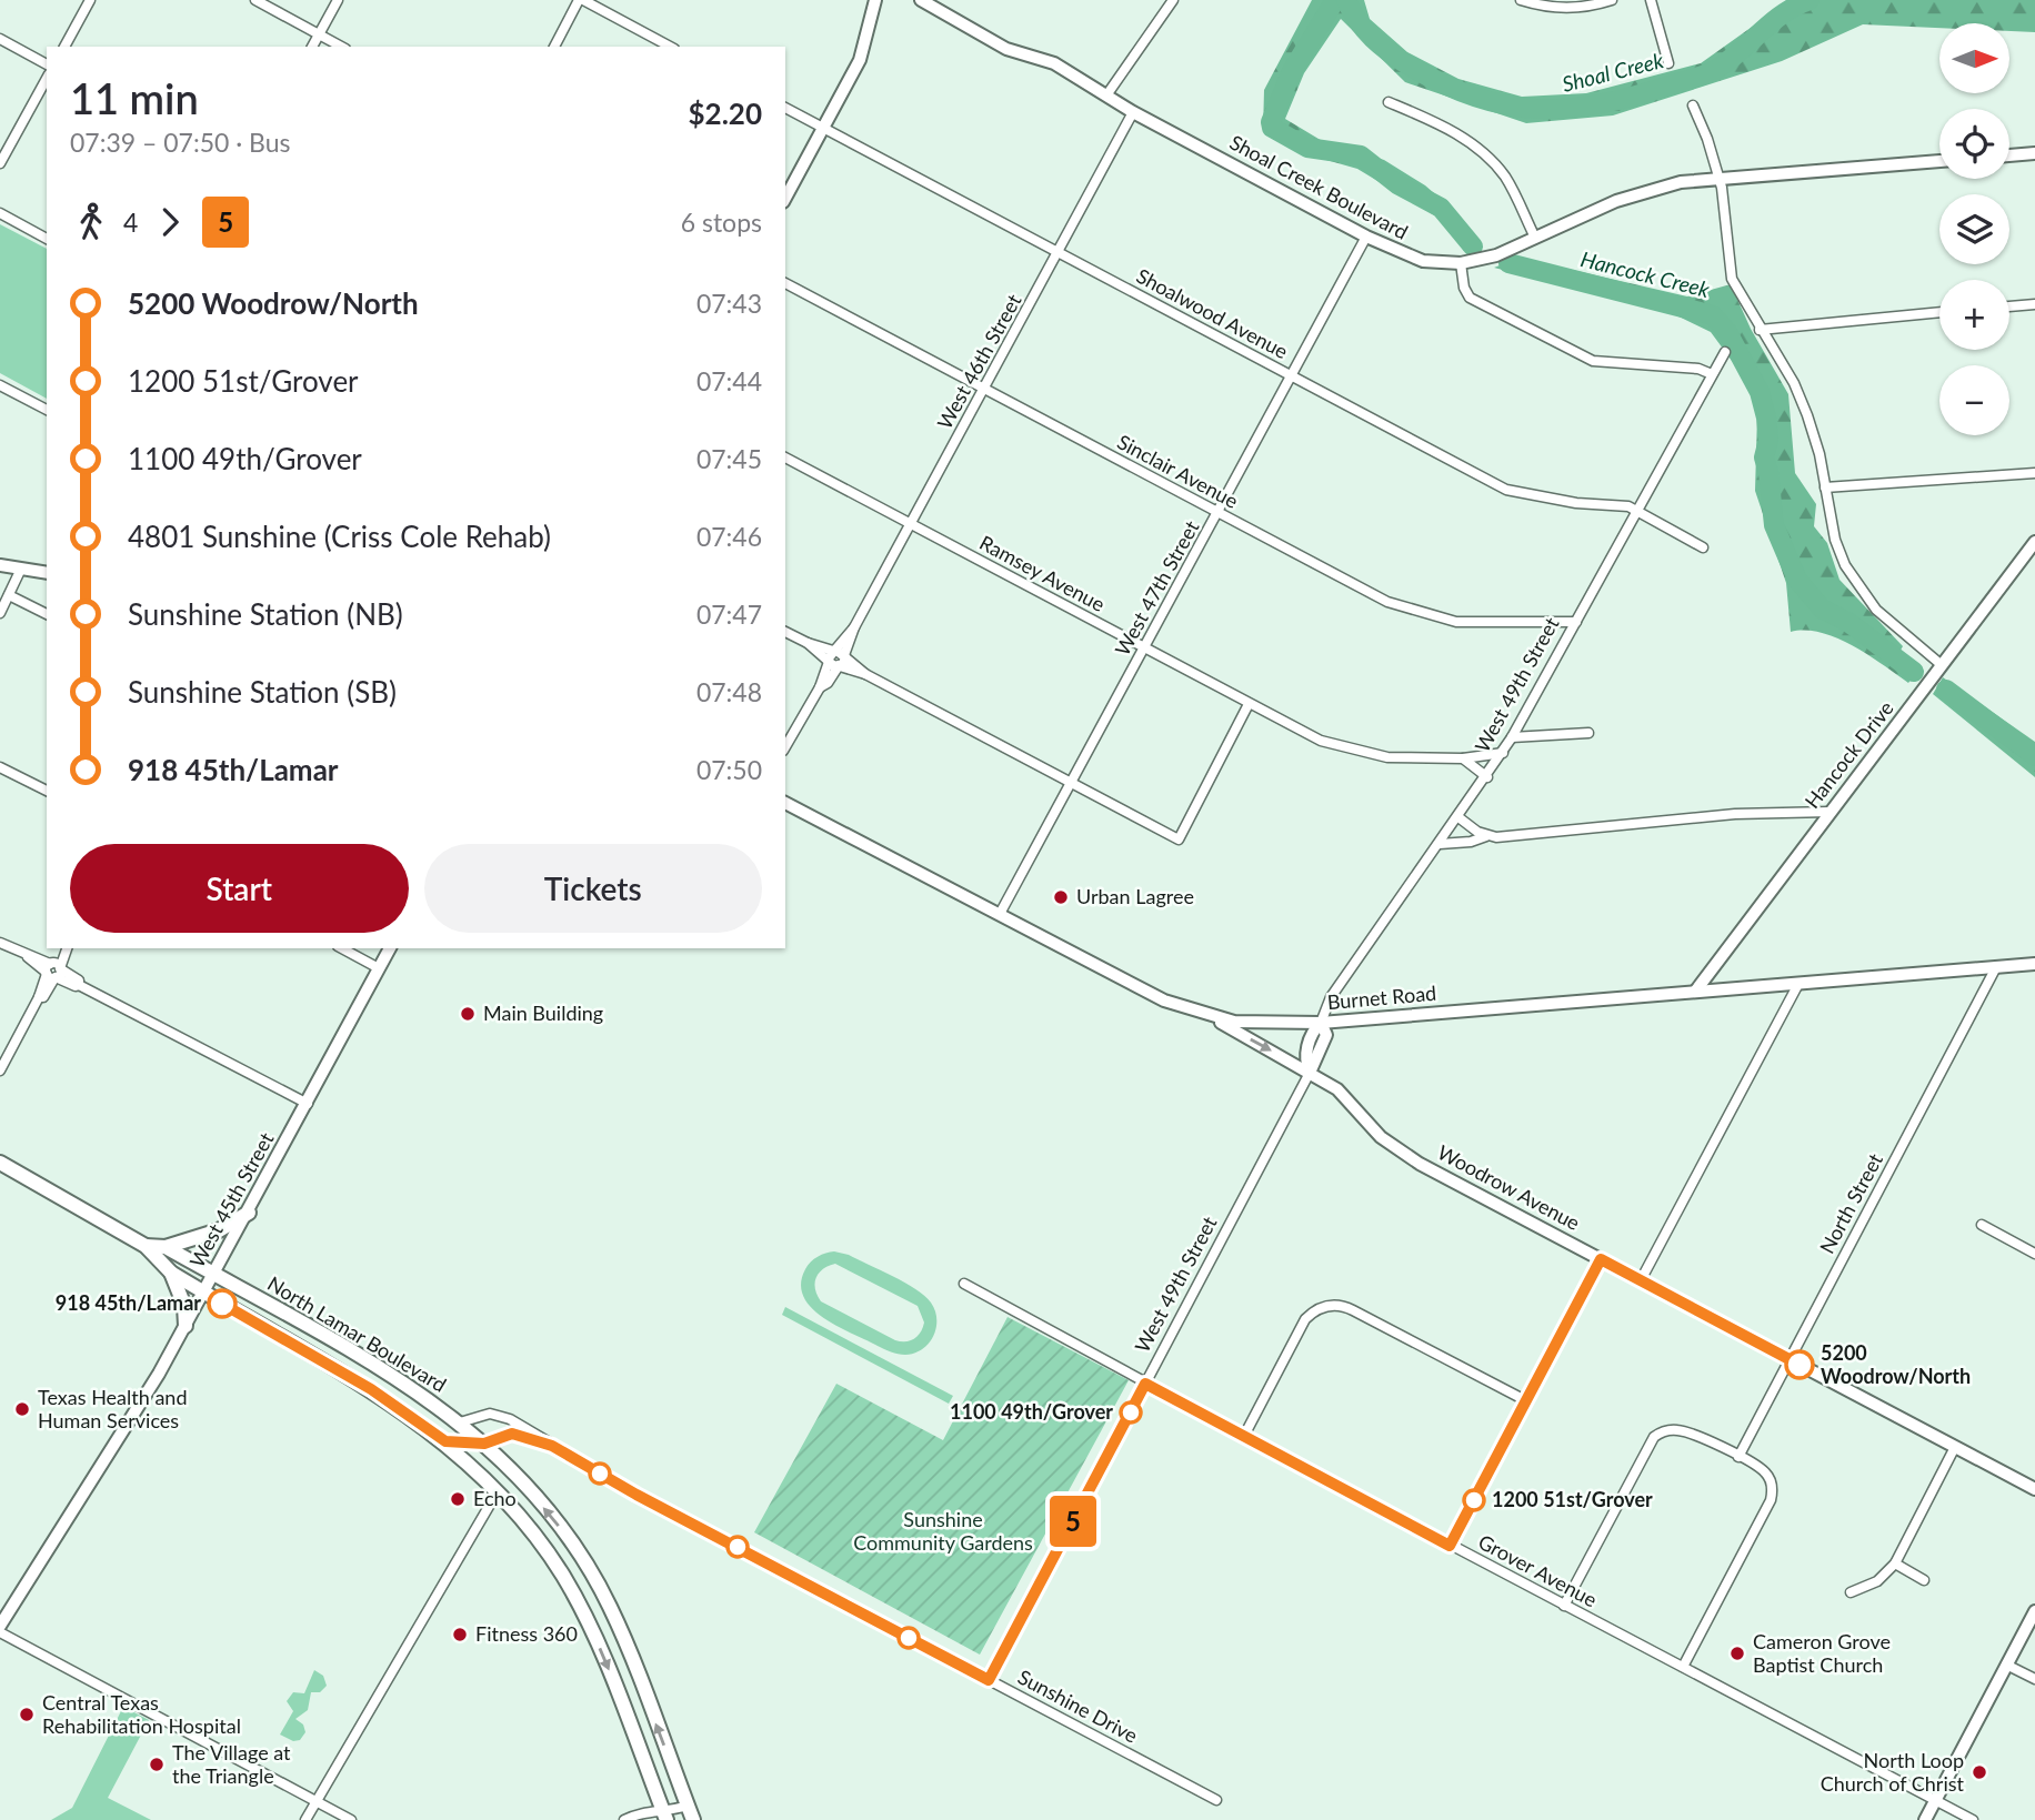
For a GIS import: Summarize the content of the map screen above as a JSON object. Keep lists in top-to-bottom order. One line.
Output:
{"streets":{"main road":["North Lamar Boulevard"],"street":["Shoal Creek Boulevard","Shoalwood Avenue","West 46th Street","Sinclair Avenue","Ramsey Avenue","West 47th Street","West 49th Street","Hancock Drive","Burnet Road","Woodrow Avenue","West 45th Street","North Street","Grover Avenue","Sunshine Drive"]},"crossings":[["Shoal Creek Boulevard","West 46th Street"],["Shoal Creek Boulevard","West 47th Street"],["Shoalwood Avenue","West 46th Street"],["Shoalwood Avenue","West 47th Street"],["Shoalwood Avenue","West 49th Street"],["West 46th Street","Sinclair Avenue"],["West 46th Street","Ramsey Avenue"],["Sinclair Avenue","West 47th Street"],["Sinclair Avenue","West 49th Street"],["Ramsey Avenue","West 47th Street"],["Ramsey Avenue","West 49th Street"],["West 47th Street","Burnet Road"],["West 49th Street","Burnet Road"],["West 49th Street","Woodrow Avenue"],["West 49th Street","Grover Avenue"],["West 49th Street","Sunshine Drive"],["Hancock Drive","Burnet Road"],["Burnet Road","Woodrow Avenue"],["Burnet Road","North Street"],["Woodrow Avenue","North Street"],["West 45th Street","North Lamar Boulevard"],["North Lamar Boulevard","Sunshine Drive"]],"water":["Shoal Creek","Hancock Creek"],"parks":["Sunshine Community Gardens"],"places":["Urban Lagree","Main Building","918 45th/Lamar","5200 Woodrow/North","Texas Health and Human Services","1100 49th/Grover","Echo","1200 51st/Grover","Fitness 360","Cameron Grove Baptist Church","Central Texas Rehabilitation Hospital","The Village at the Triangle","North Loop Church of Christ"],"lines":["bus line 5"],"north":"right","page":{"on_map":"5","map_buttons":["+","−"],"heading":["11 min","07:39 – 07:50 · Bus","$2.20"],"legs":["4","5","6 stops"],"list":[{"name":"5200 Woodrow/North","value":"07:43"},{"name":"1200 51st/Grover","value":"07:44"},{"name":"1100 49th/Grover","value":"07:45"},{"name":"4801 Sunshine (Criss Cole Rehab)","value":"07:46"},{"name":"Sunshine Station (NB)","value":"07:47"},{"name":"Sunshine Station (SB)","value":"07:48"},{"name":"918 45th/Lamar","value":"07:50"}],"buttons":["Start","Tickets"]}}
